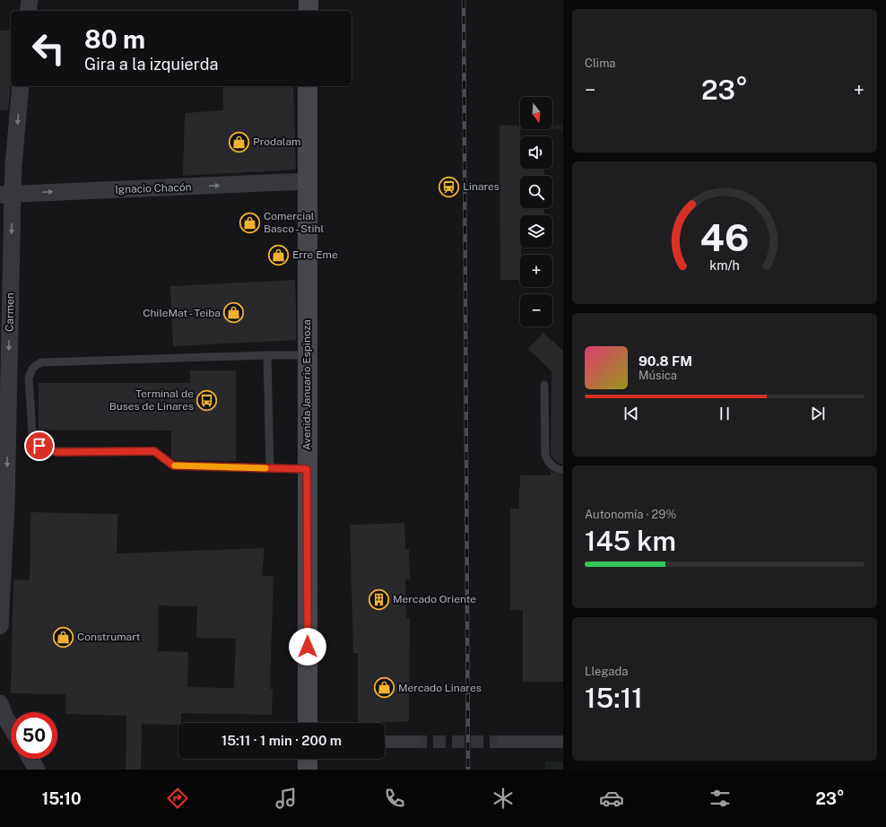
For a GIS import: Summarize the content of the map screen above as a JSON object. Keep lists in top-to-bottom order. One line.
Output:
{"streets":{"main road":["Avenida Januario Espinoza"],"street":["Ignacio Chacón","Carmen"]},"crossings":[["Ignacio Chacón","Carmen"],["Ignacio Chacón","Avenida Januario Espinoza"]],"one_way":["Ignacio Chacón","Carmen"],"places":{"shop":["Prodalam","Comercial Basco - Stihl","Erre Eme","ChileMat - Teiba","Construmart","Mercado Linares"],"station":["Linares"],"bus stop":["Terminal de Buses de Linares"],"building":["Mercado Oriente"]},"north":"bottom","page":{"tile":["Clima",["Autonomía · 29%","145 km"],["Llegada","15:11"]],"turn":["80 m","Gira a la izquierda"],"heat":["−","23°","+"],"map_buttons":["+","−"],"song":["90.8 FM","Música"],"limit":"50","trip":"15:11 · 1 min · 200 m","tabs":["15:10","23°"],"gauge":["46","km/h"]}}
